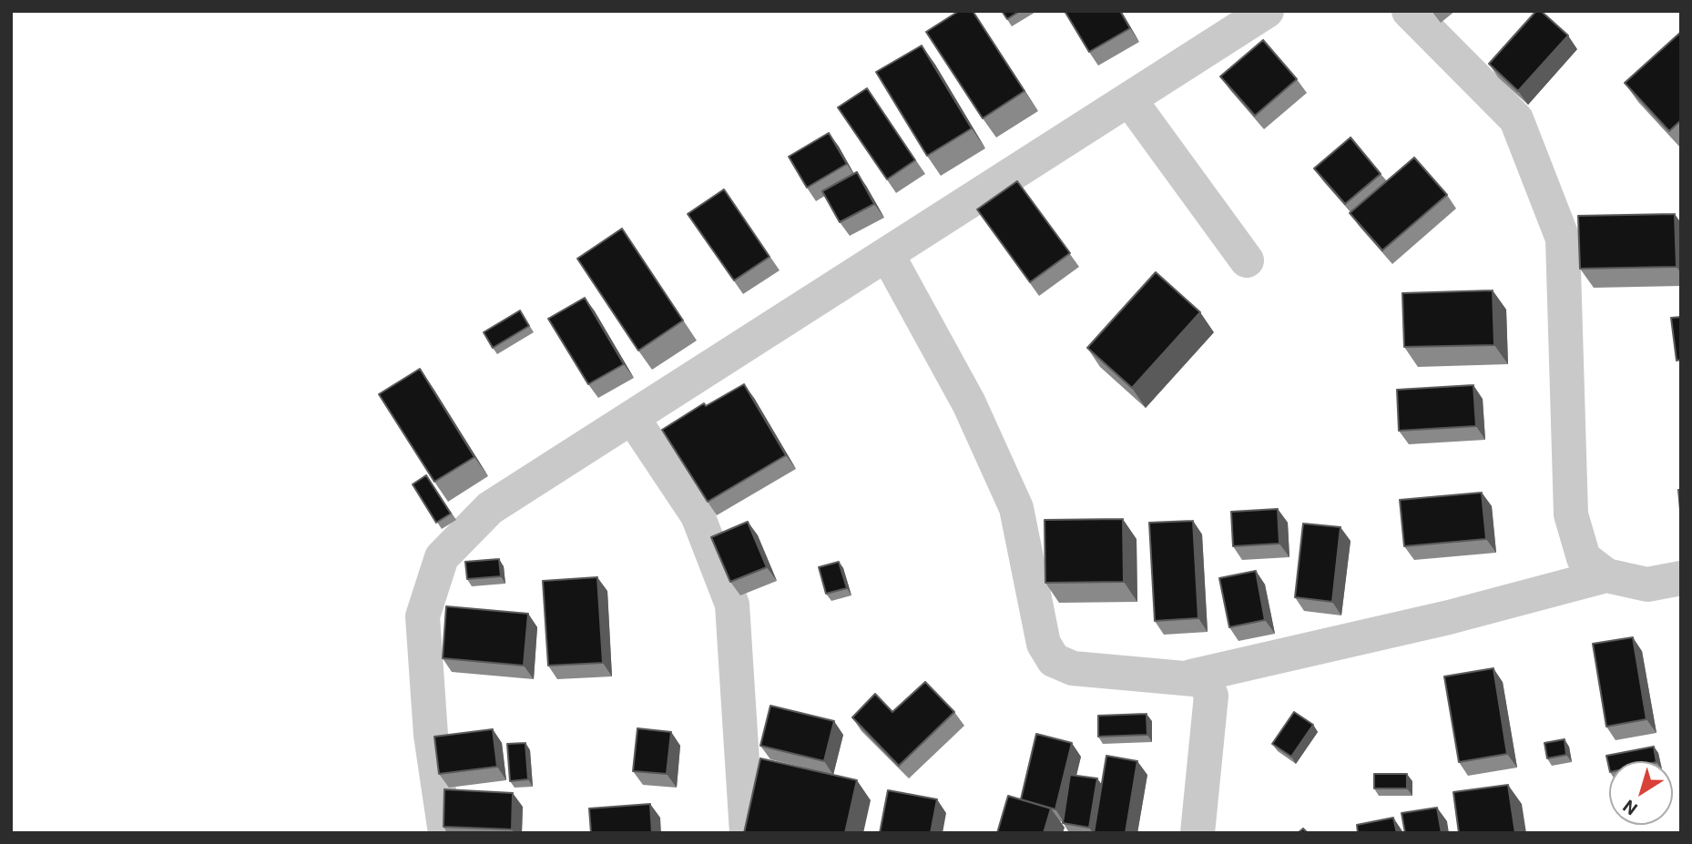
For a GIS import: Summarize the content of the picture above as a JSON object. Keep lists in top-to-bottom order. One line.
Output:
{"north":"bottom left"}
